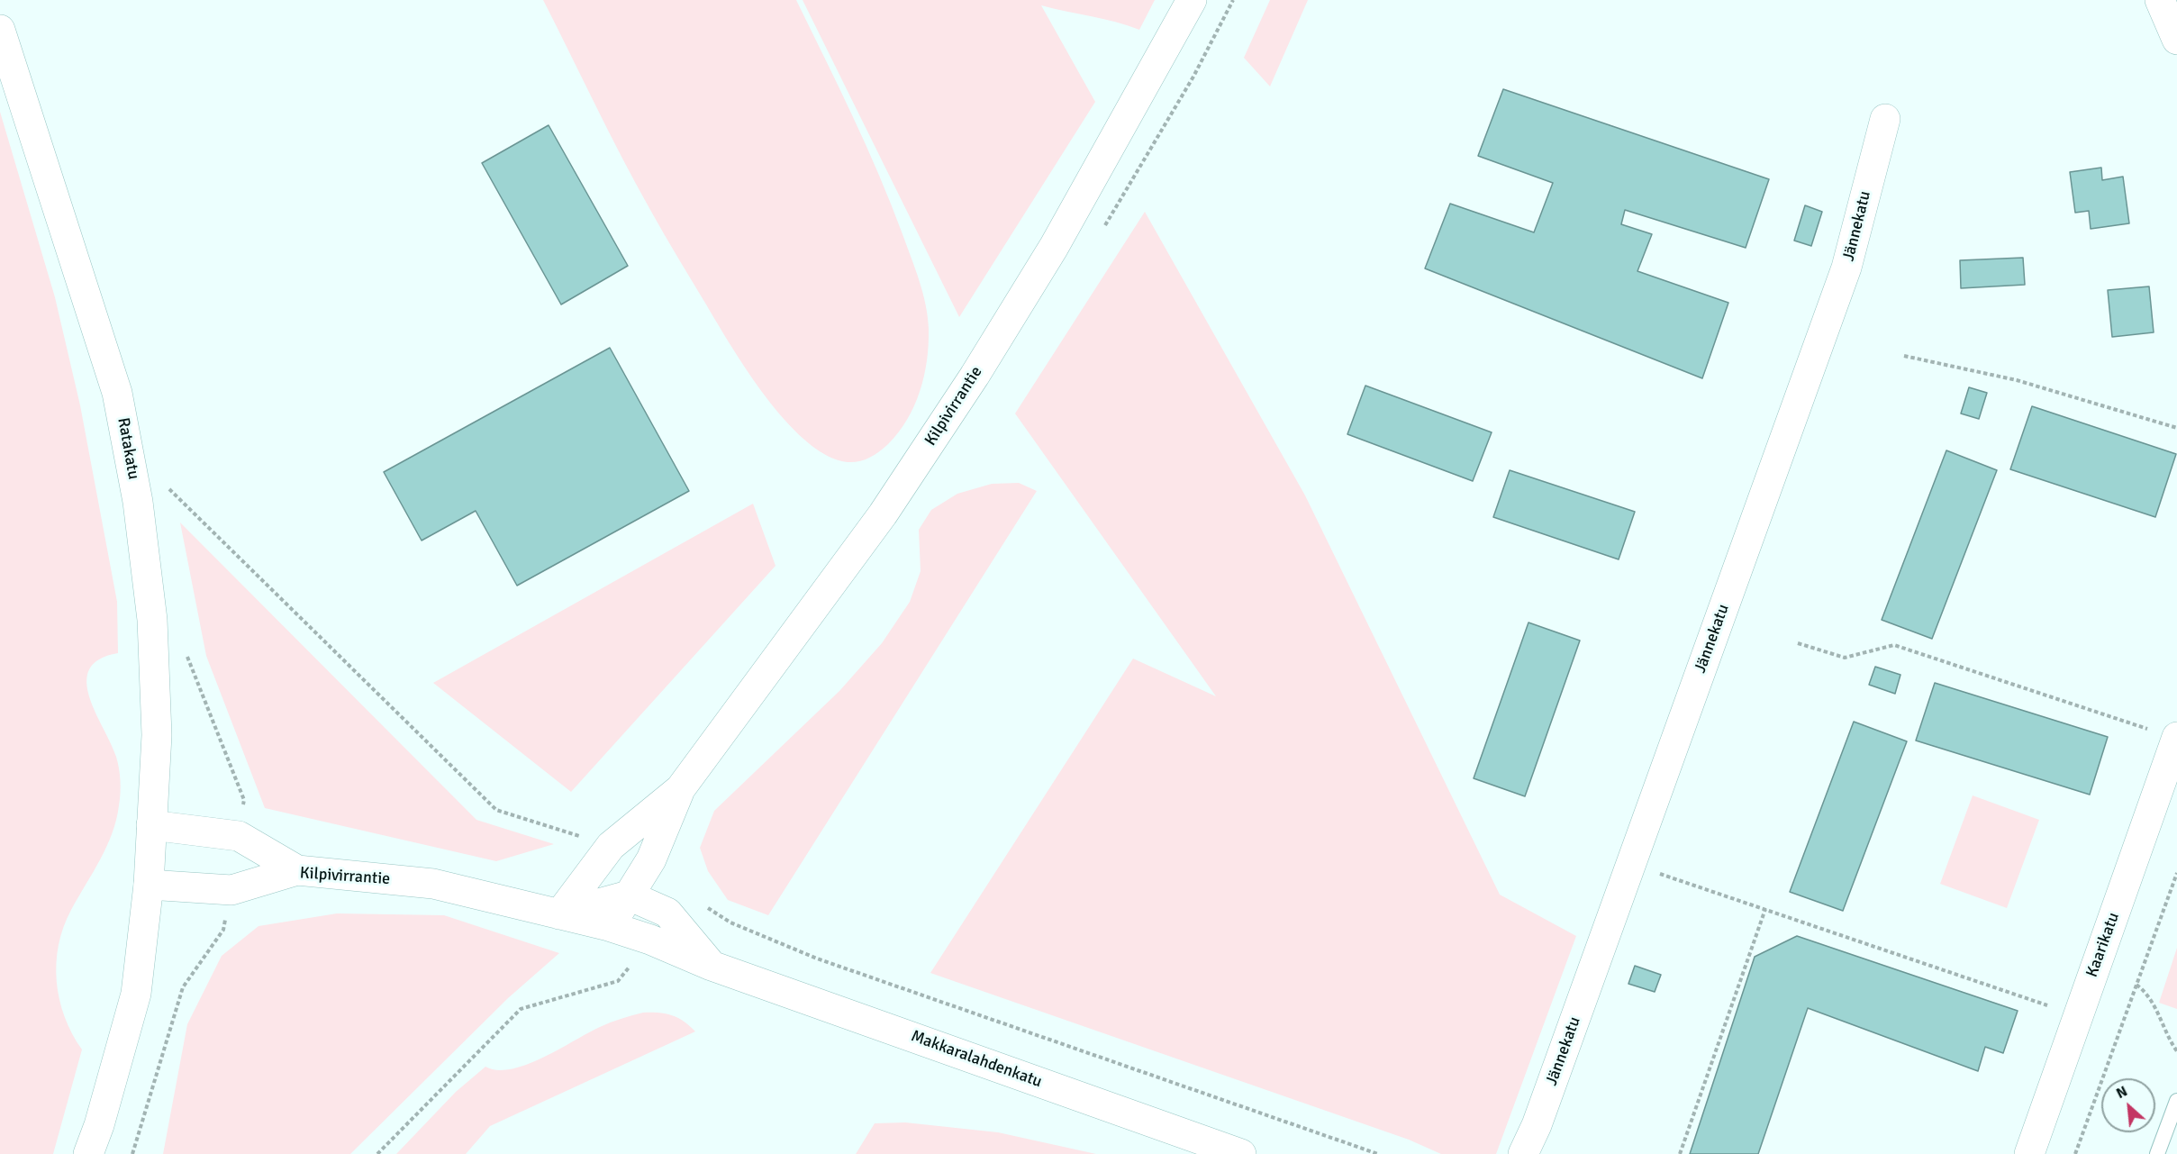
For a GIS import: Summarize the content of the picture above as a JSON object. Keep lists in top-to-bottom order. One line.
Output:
{"streets":{"street":["Jännekatu","Kilpivirrantie","Ratakatu","Kaarikatu","Makkaralahdenkatu"]},"crossings":[["Kilpivirrantie","Ratakatu"],["Kilpivirrantie","Makkaralahdenkatu"]],"north":"top left"}
